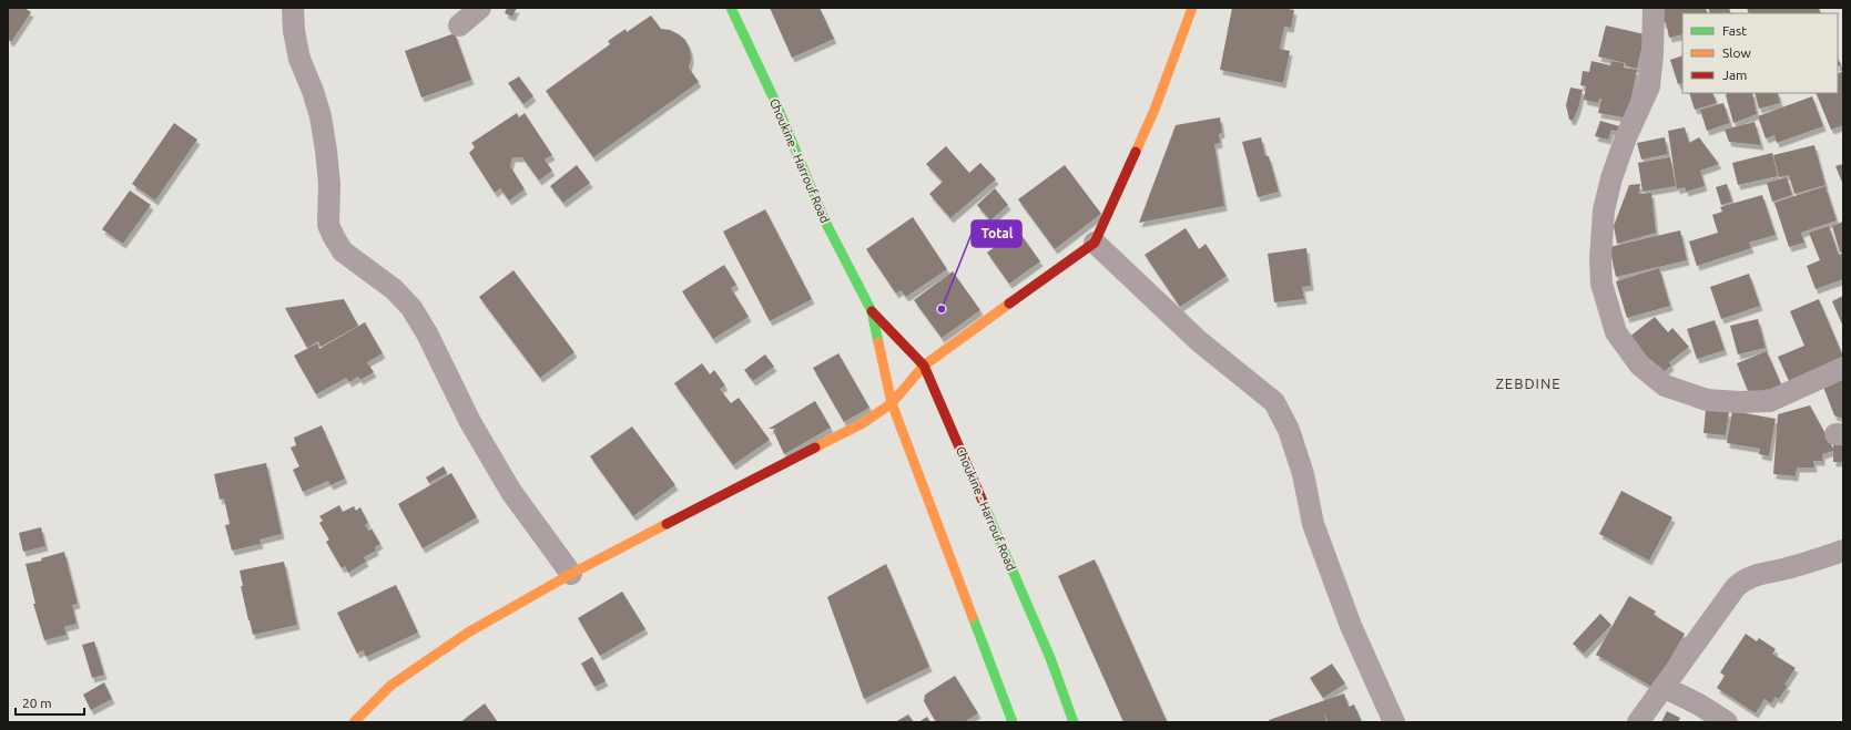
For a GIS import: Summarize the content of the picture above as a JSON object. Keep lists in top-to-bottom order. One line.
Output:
{"streets":{"main road":["Choukine - Harrouf Road"]},"districts":["ZEBDINE"],"places":["Total"],"legend":["Fast","Slow","Jam"],"scale_bar":"20 m"}
